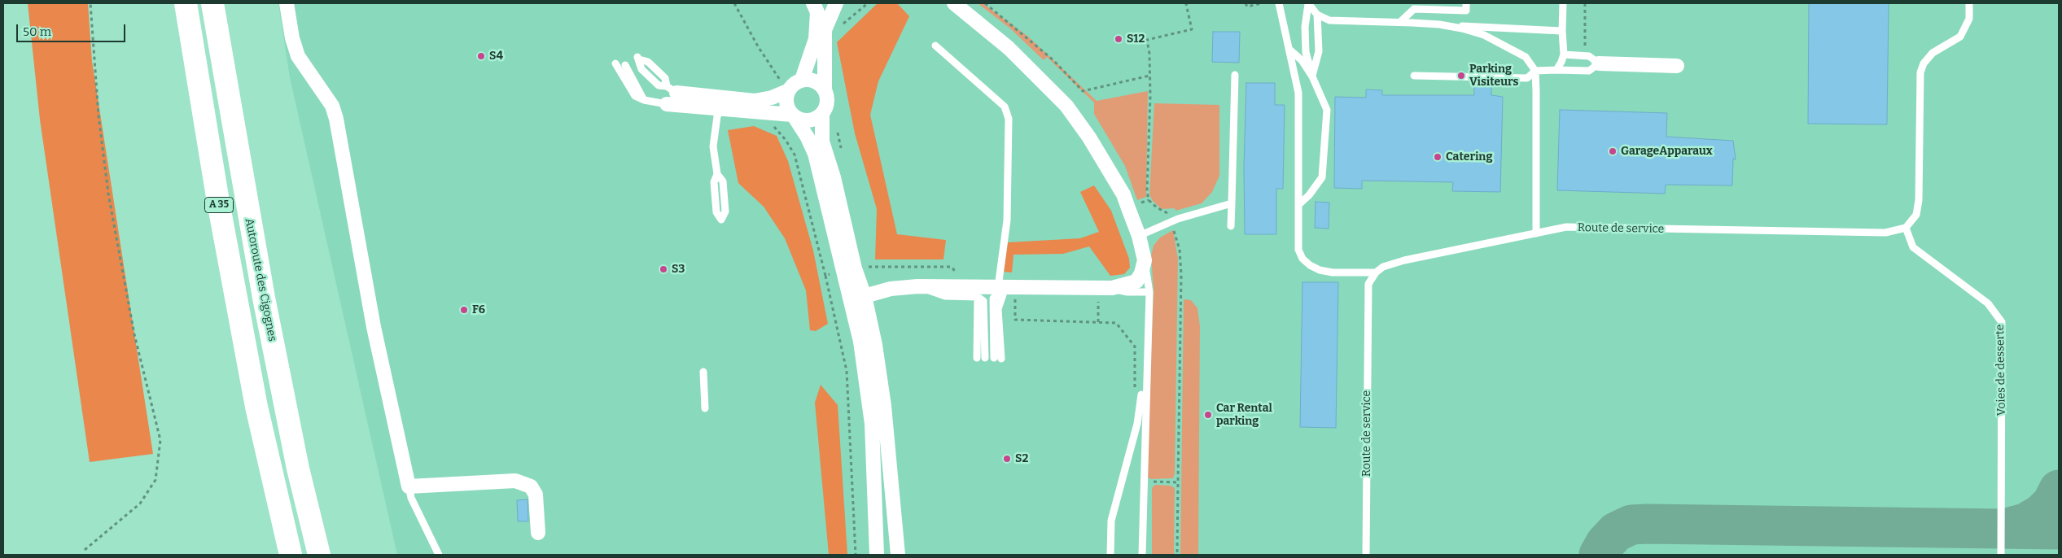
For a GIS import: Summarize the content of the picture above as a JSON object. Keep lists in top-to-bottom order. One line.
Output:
{"streets":{"highway":["A 35","Autoroute des Cigognes"],"lane":["Route de service","Voies de desserte"]},"crossings":[["Route de service","Voies de desserte"]],"places":["S12","S4","Parking Visiteurs","GarageApparaux","Catering","S3","F6","Car Rental parking","S2"],"scale_bar":"50 m"}
